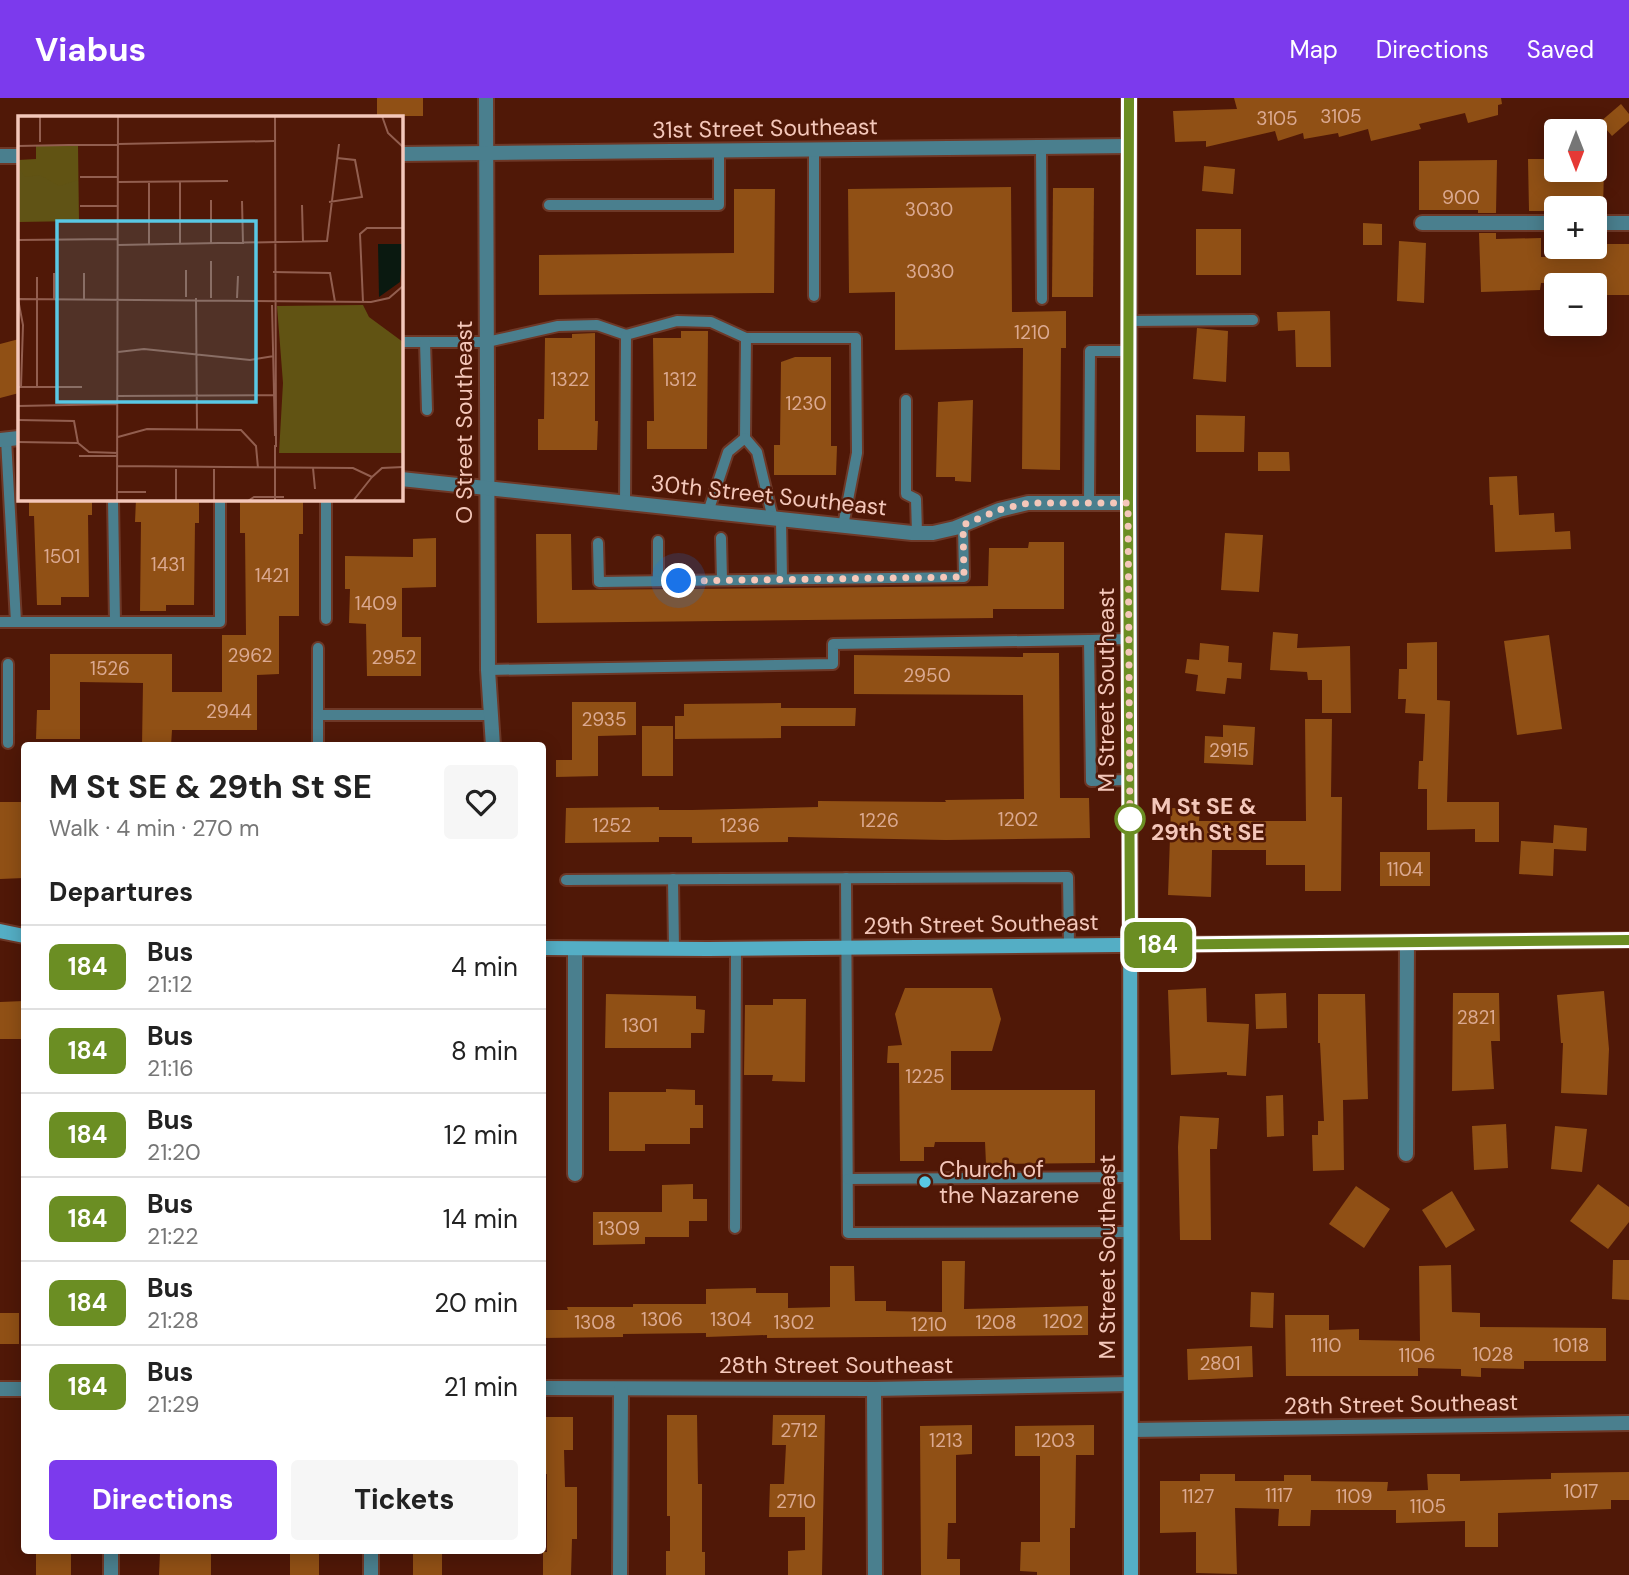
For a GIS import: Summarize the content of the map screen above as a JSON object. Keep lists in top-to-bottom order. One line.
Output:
{"streets":{"street":["31st Street Southeast","O Street Southeast","30th Street Southeast","M Street Southeast","29th Street Southeast","28th Street Southeast"]},"crossings":[["31st Street Southeast","O Street Southeast"],["31st Street Southeast","M Street Southeast"],["O Street Southeast","30th Street Southeast"],["30th Street Southeast","M Street Southeast"],["M Street Southeast","29th Street Southeast"],["M Street Southeast","28th Street Southeast"]],"places":["M St SE & 29th St SE","Church of the Nazarene"],"lines":["bus line 184"],"house_numbers":["3105","3105","900","3030","3030","1210","1322","1312","1230","1501","1431","1421","1409","2962","2952","1526","2950","2944","2935","2915","1202","1226","1252","1236","1104","2821","1301","1225","1309","1306","1304","1202","1308","1302","1208","1210","1110","1018","1028","1106","2801","2712","1213","1203","1017","1117","1127","1109","2710","1105"],"north":"bottom","page":{"header":"Viabus","nav":["Map","Directions","Saved"],"on_map":"184","map_buttons":["+","−"],"heading":[["M St SE & 29th St SE","Walk · 4 min · 270 m"],"Departures"],"list":[{"mark":"184","name":"Bus","note":"21:12","value":"4 min"},{"mark":"184","name":"Bus","note":"21:16","value":"8 min"},{"mark":"184","name":"Bus","note":"21:20","value":"12 min"},{"mark":"184","name":"Bus","note":"21:22","value":"14 min"},{"mark":"184","name":"Bus","note":"21:28","value":"20 min"},{"mark":"184","name":"Bus","note":"21:29","value":"21 min"}],"buttons":["Directions","Tickets"]}}
